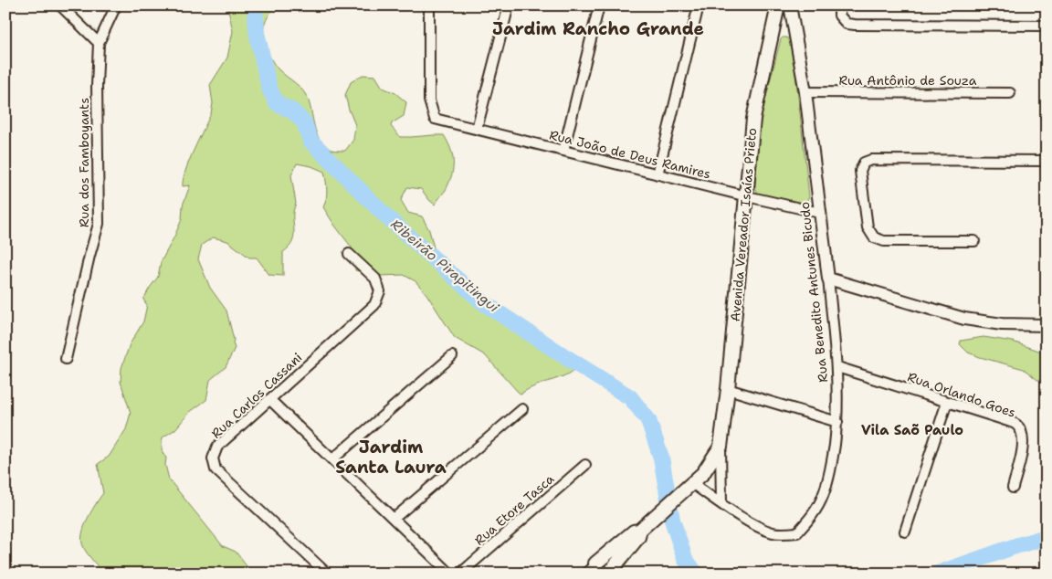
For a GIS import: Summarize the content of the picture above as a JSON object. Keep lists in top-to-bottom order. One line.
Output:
{"streets":{"main road":["Avenida Vereador Isaías Prieto"],"street":["Rua Antônio de Souza","Rua João de Deus Ramires","Rua dos Famboyants","Rua Benedito Antunes Bicudo","Rua Orlando Goes","Rua Carlos Cassani","Rua Etore Tasca"]},"crossings":[["Rua Antônio de Souza","Rua Benedito Antunes Bicudo"],["Rua João de Deus Ramires","Avenida Vereador Isaías Prieto"],["Rua João de Deus Ramires","Rua Benedito Antunes Bicudo"],["Avenida Vereador Isaías Prieto","Rua Benedito Antunes Bicudo"],["Rua Benedito Antunes Bicudo","Rua Orlando Goes"]],"districts":["Jardim Rancho Grande","Vila Saõ Paulo","Jardim Santa Laura"],"water":["Ribeirão Pirapitingui"]}
